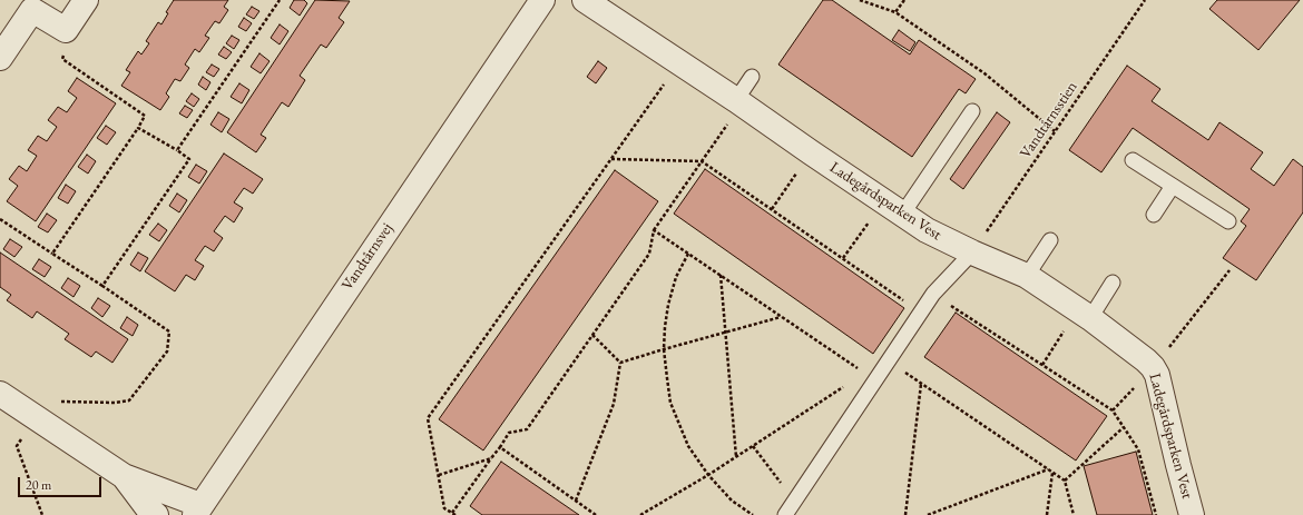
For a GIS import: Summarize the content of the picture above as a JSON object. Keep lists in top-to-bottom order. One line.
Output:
{"streets":{"street":["Ladegårdsparken Vest","Vandtårnsvej"],"path":["Vandtårnsstien"]},"crossings":[["Vandtårnsstien","Ladegårdsparken Vest"]],"scale_bar":"20 m"}
